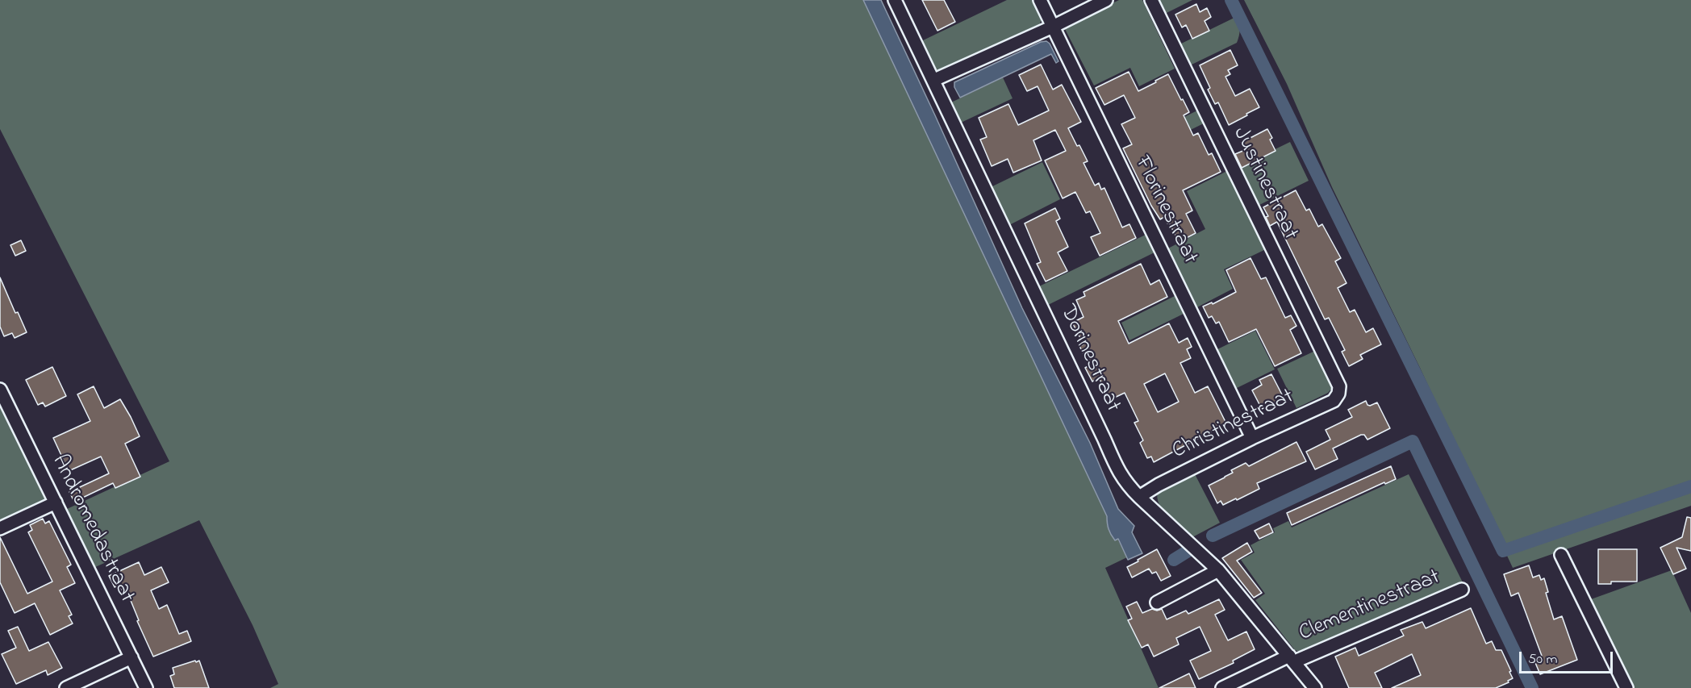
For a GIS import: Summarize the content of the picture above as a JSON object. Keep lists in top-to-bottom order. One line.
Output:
{"streets":{"street":["Justinestraat","Florinestraat","Dorinestraat","Christinestraat","Andromedastraat","Clementinestraat"]},"crossings":[["Justinestraat","Christinestraat"],["Florinestraat","Christinestraat"],["Dorinestraat","Christinestraat"],["Dorinestraat","Clementinestraat"]],"scale_bar":"50 m"}
